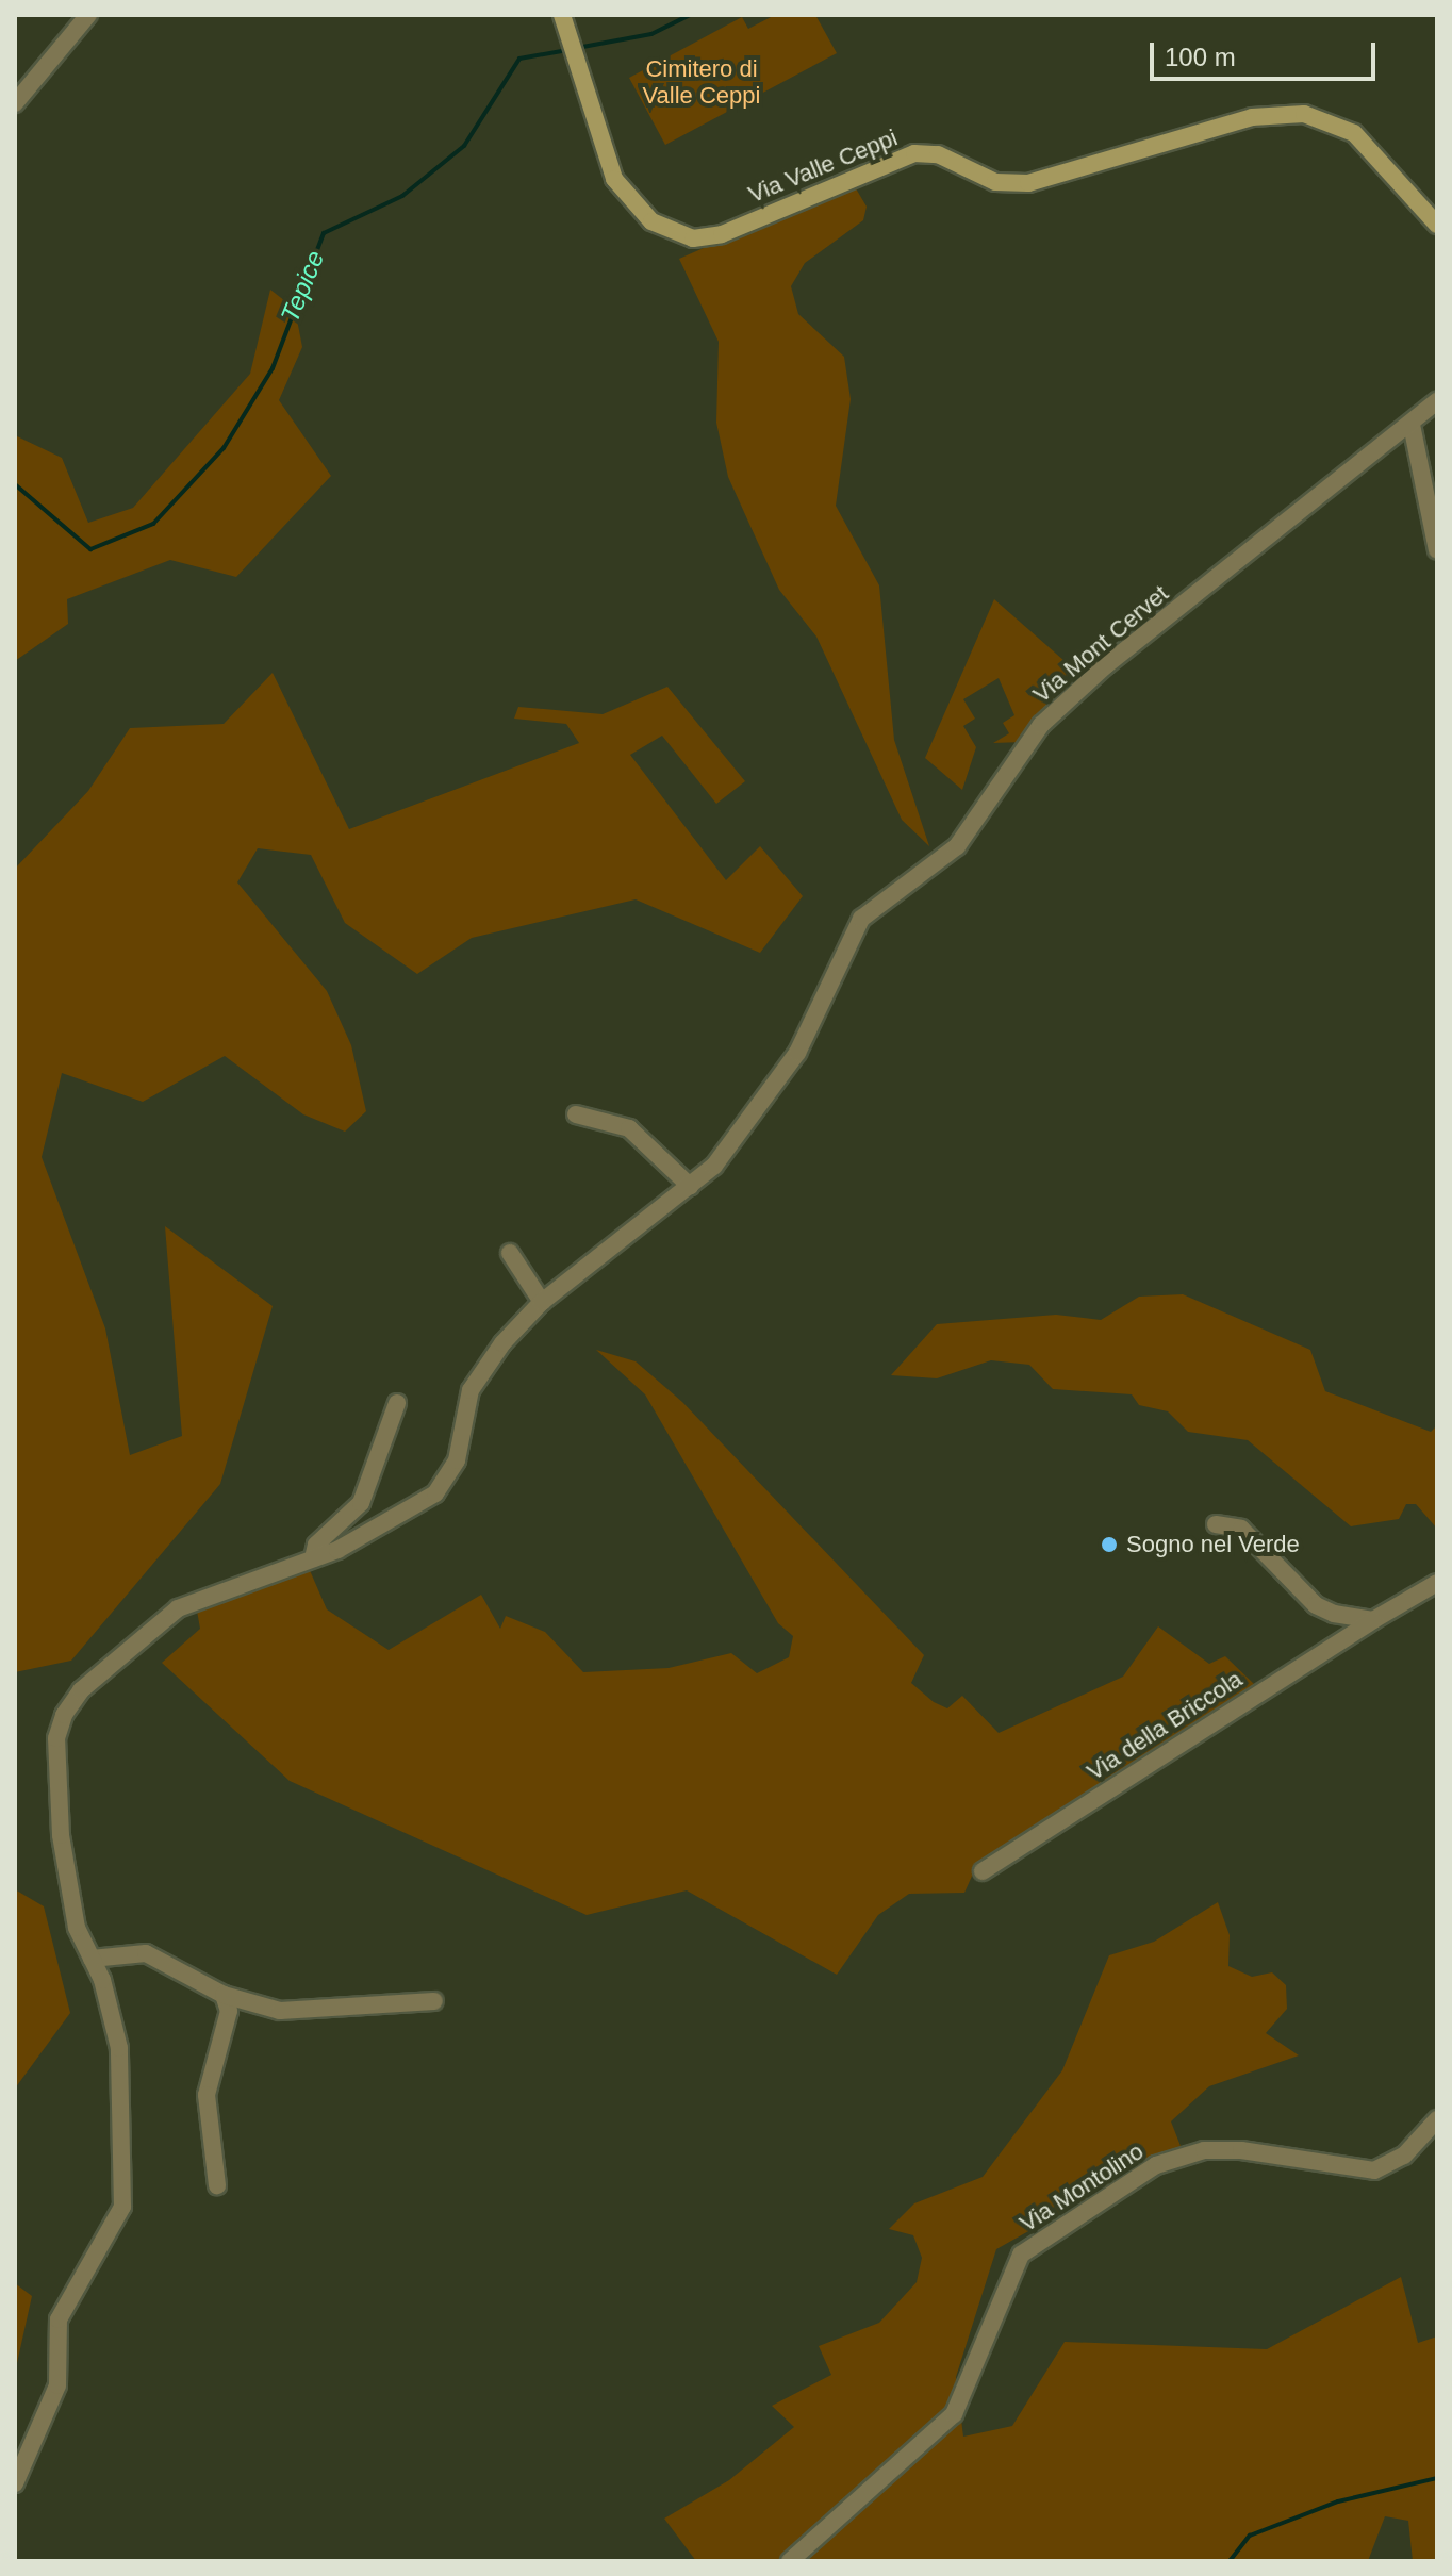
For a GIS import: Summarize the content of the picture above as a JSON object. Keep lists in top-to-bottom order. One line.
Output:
{"streets":{"street":["Via Valle Ceppi","Via Mont Cervet","Via della Briccola","Via Montolino"]},"water":["Tepice"],"parks":["Cimitero di Valle Ceppi"],"places":["Sogno nel Verde"],"scale_bar":"100 m"}
